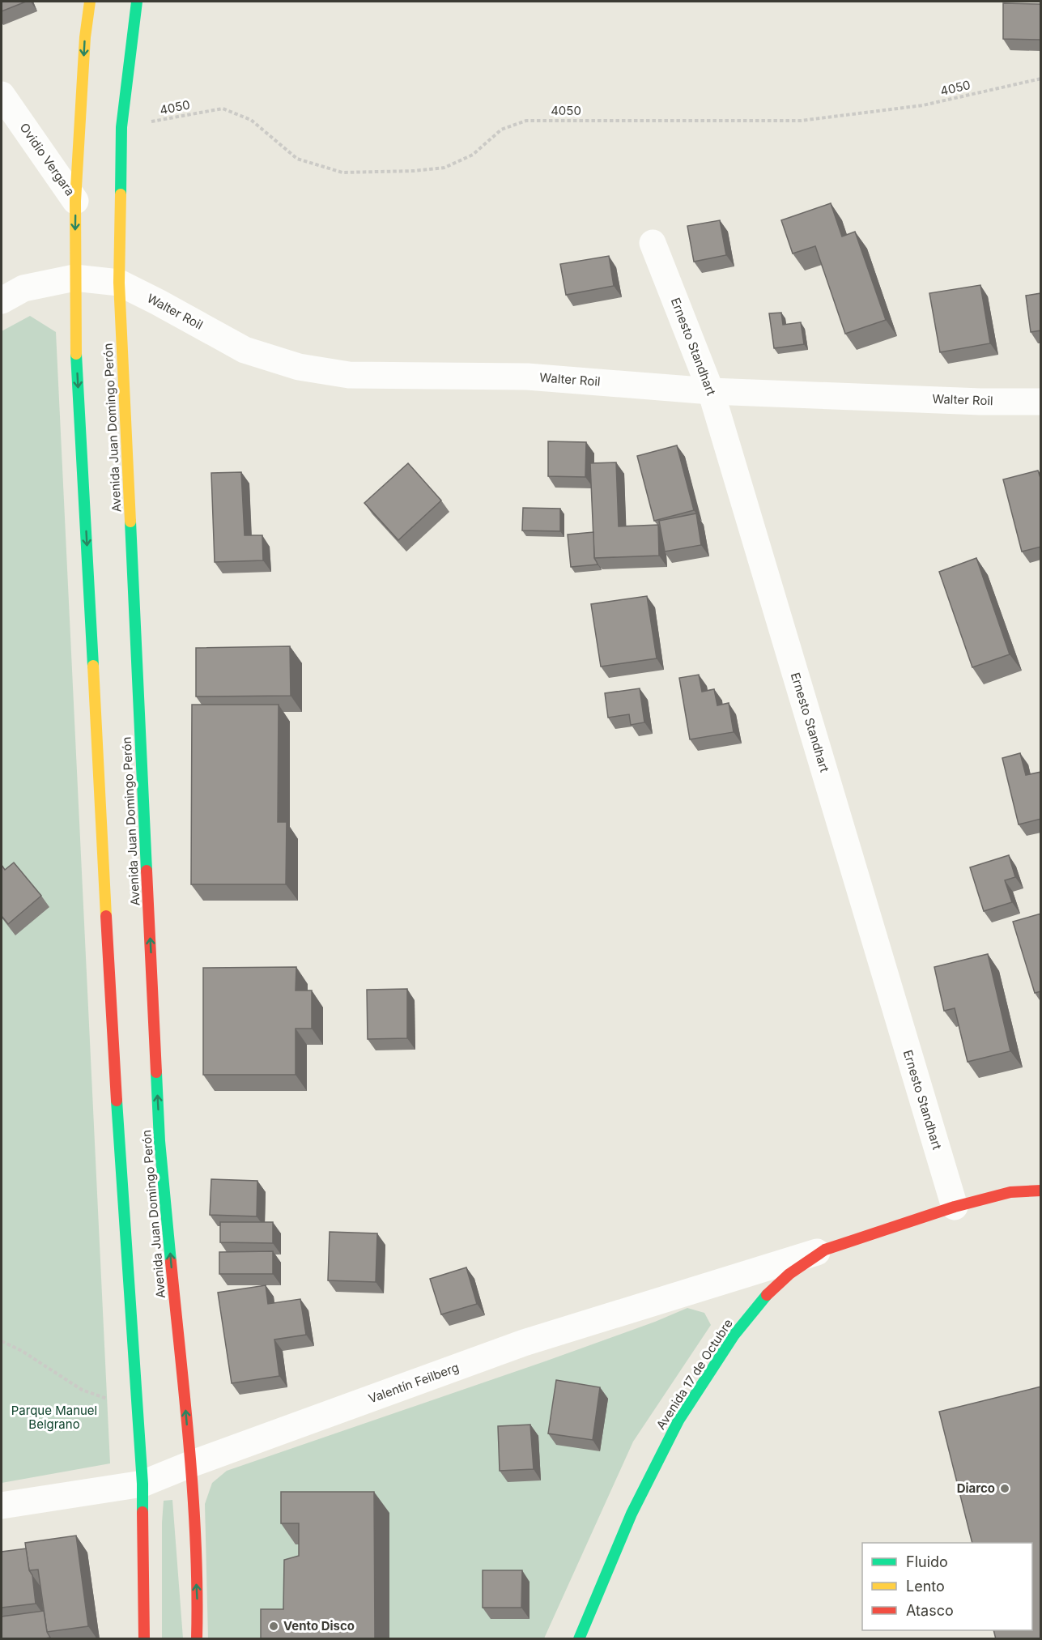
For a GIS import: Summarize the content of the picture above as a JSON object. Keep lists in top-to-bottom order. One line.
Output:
{"streets":{"street":["Ovidio Vergara","Walter Roil","Ernesto Standhart","Avenida Juan Domingo Perón","Avenida 17 de Octubre","Valentín Feilberg"],"path":["4050"]},"crossings":[["4050","Avenida Juan Domingo Perón"],["Walter Roil","Ernesto Standhart"],["Walter Roil","Avenida Juan Domingo Perón"],["Ernesto Standhart","Avenida 17 de Octubre"],["Avenida Juan Domingo Perón","Valentín Feilberg"],["Avenida 17 de Octubre","Valentín Feilberg"]],"parks":["Parque Manuel Belgrano"],"places":["Diarco","Vento Disco"],"legend":["Fluido","Lento","Atasco"]}
